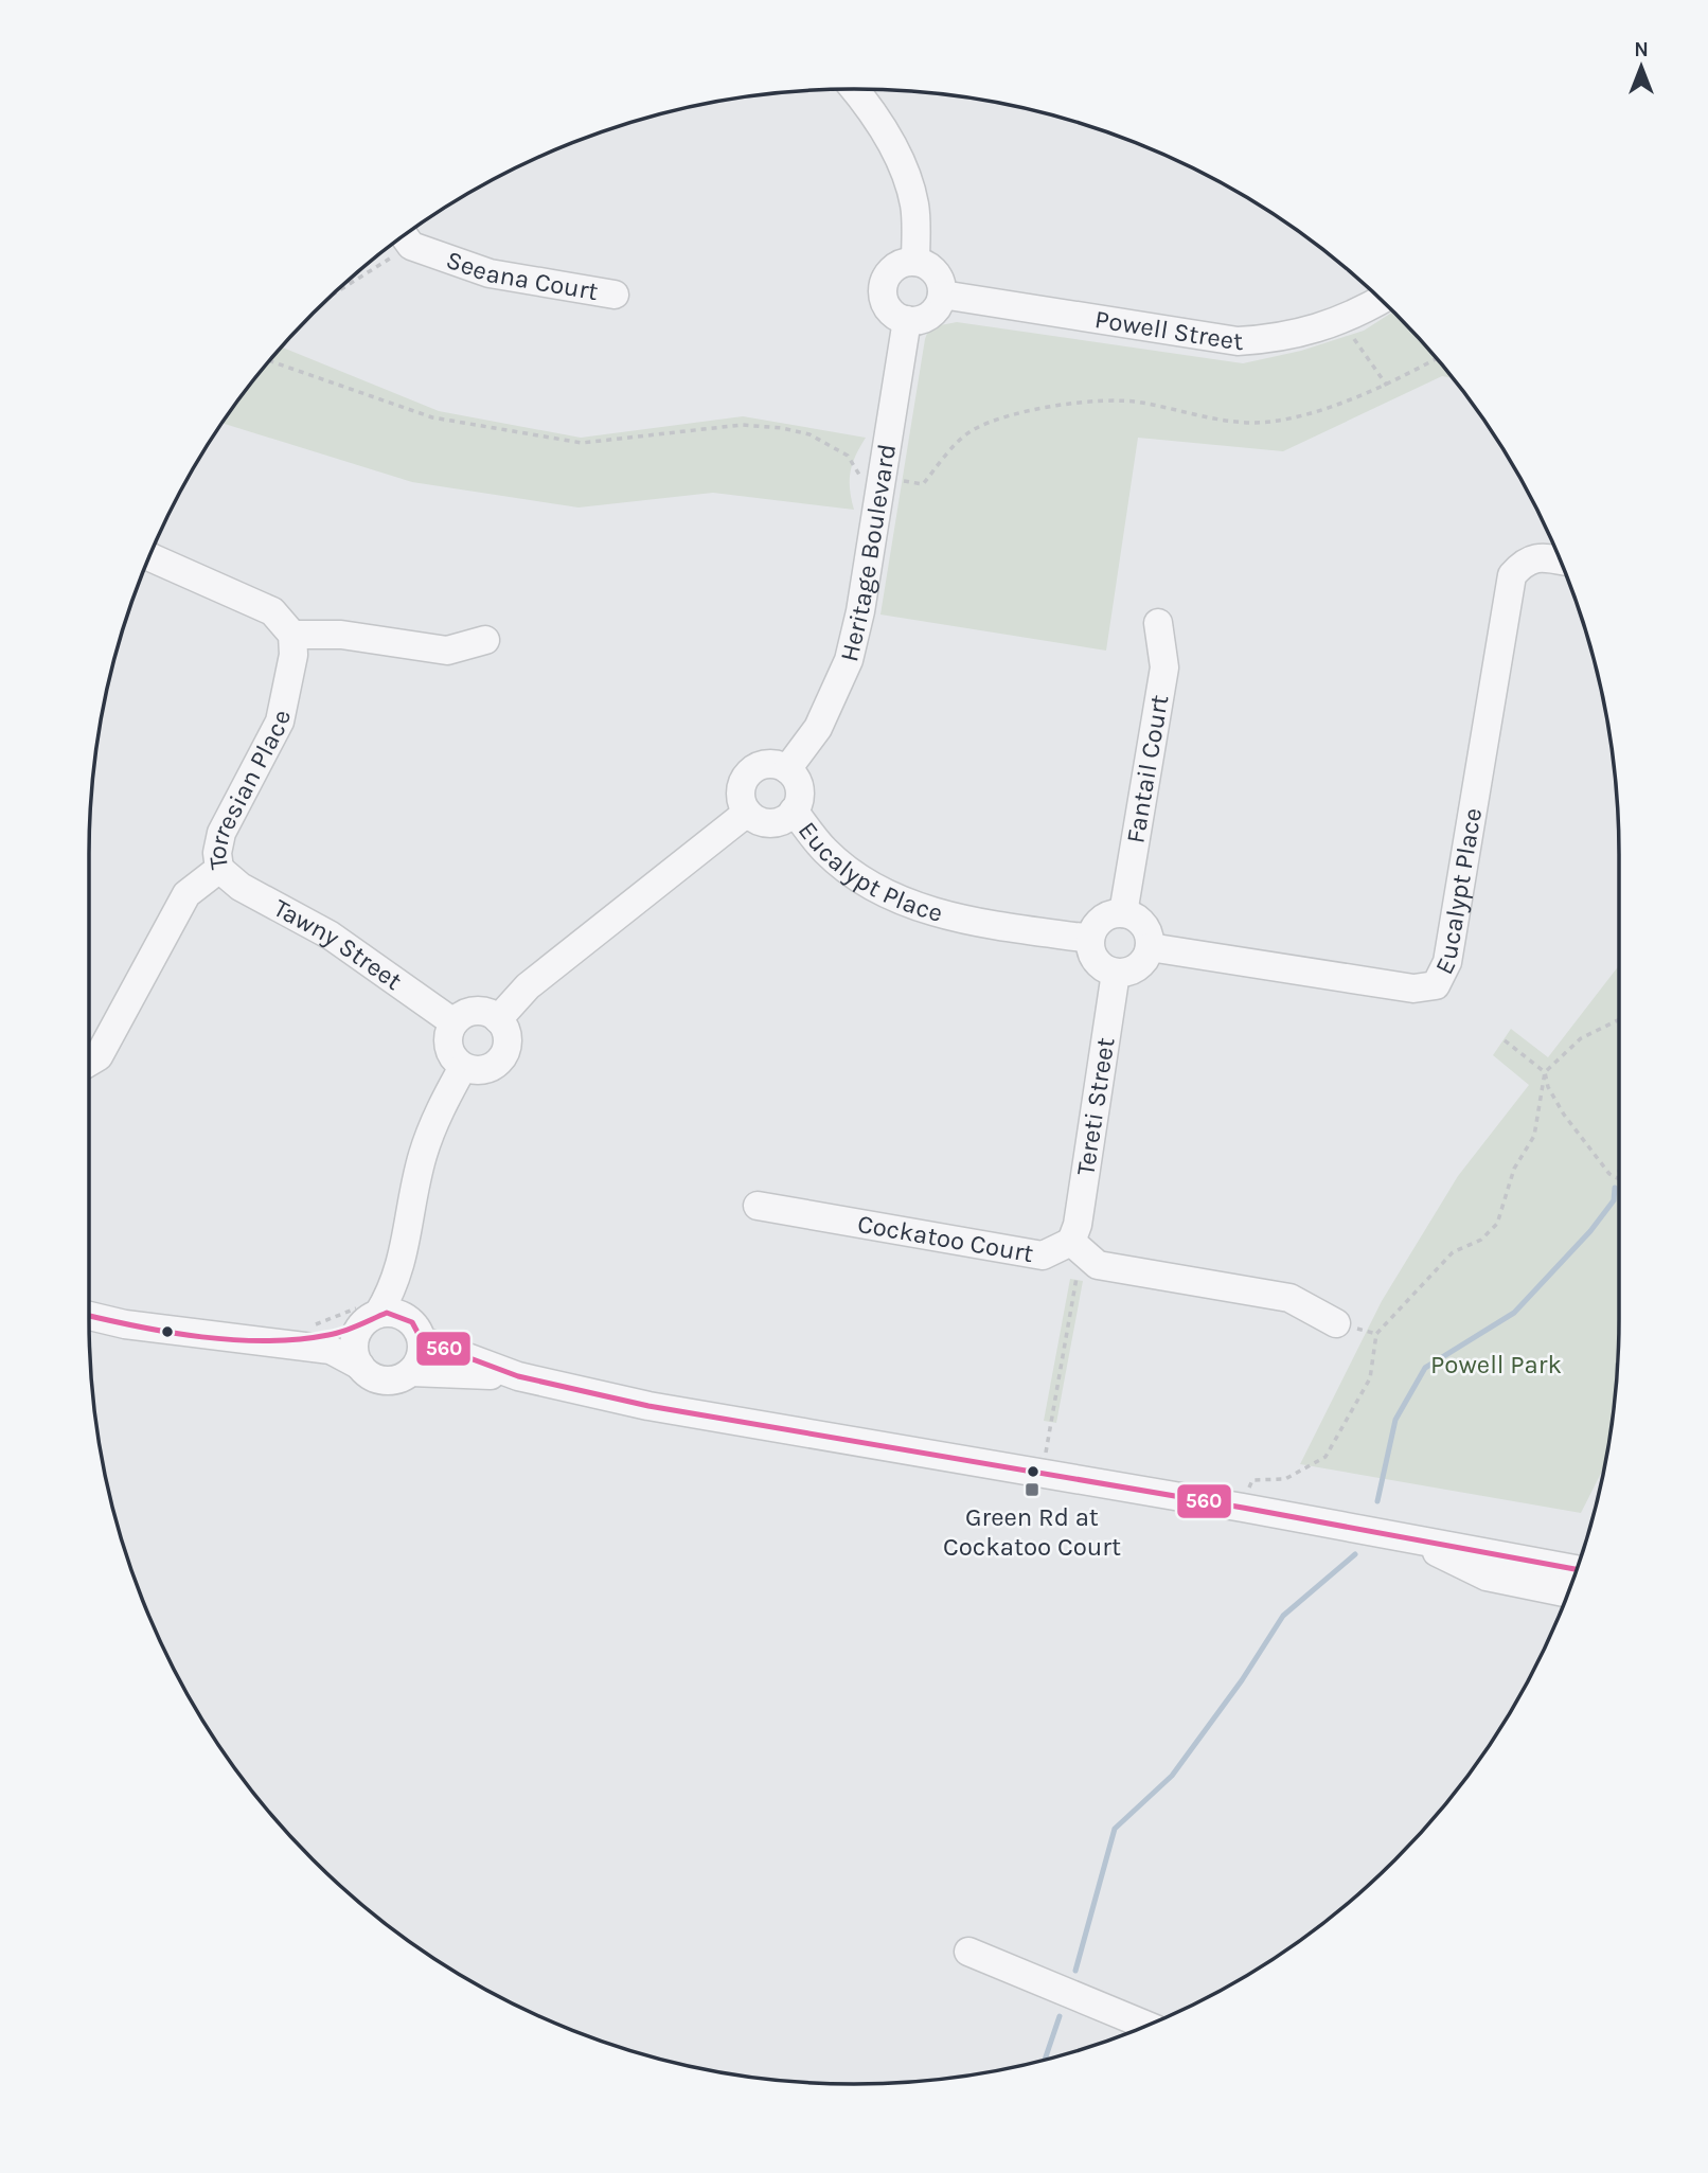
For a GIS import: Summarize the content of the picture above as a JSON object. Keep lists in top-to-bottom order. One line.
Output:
{"streets":{"street":["Seeana Court","Powell Street","Heritage Boulevard","Fantail Court","Torresian Place","Eucalypt Place","Tawny Street","Tereti Street","Cockatoo Court"]},"crossings":[["Powell Street","Heritage Boulevard"],["Heritage Boulevard","Eucalypt Place"],["Fantail Court","Eucalypt Place"],["Fantail Court","Tereti Street"],["Torresian Place","Tawny Street"],["Eucalypt Place","Tereti Street"],["Tereti Street","Cockatoo Court"]],"parks":["Powell Park"],"places":{"transit":["Green Rd at Cockatoo Court"]},"lines":["transit line 560"],"north":"top"}
